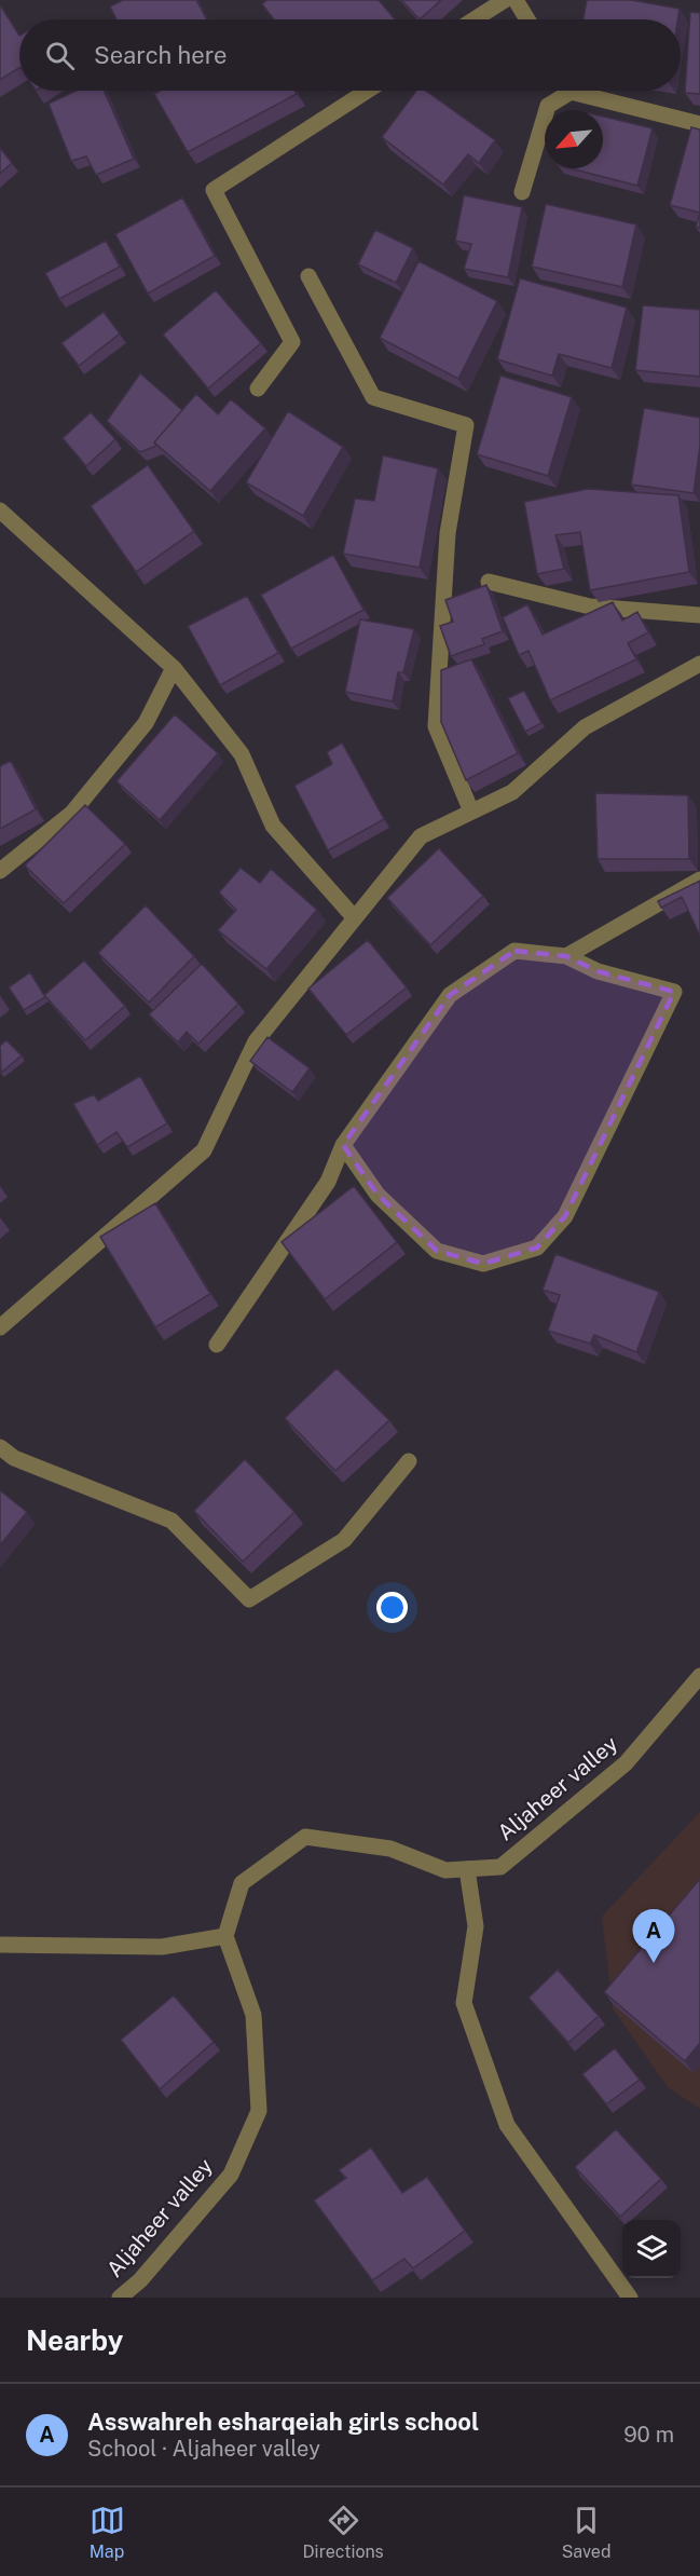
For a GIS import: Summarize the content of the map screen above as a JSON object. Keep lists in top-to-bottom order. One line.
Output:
{"streets":{"street":["Aljaheer valley"]},"north":"bottom left","page":{"search":"Search here","pins":"A","heading":"Nearby","list":[{"mark":"A","name":"Asswahreh esharqeiah girls school","note":"School · Aljaheer valley","value":"90 m"}],"nav":["Map","Directions","Saved"]}}
